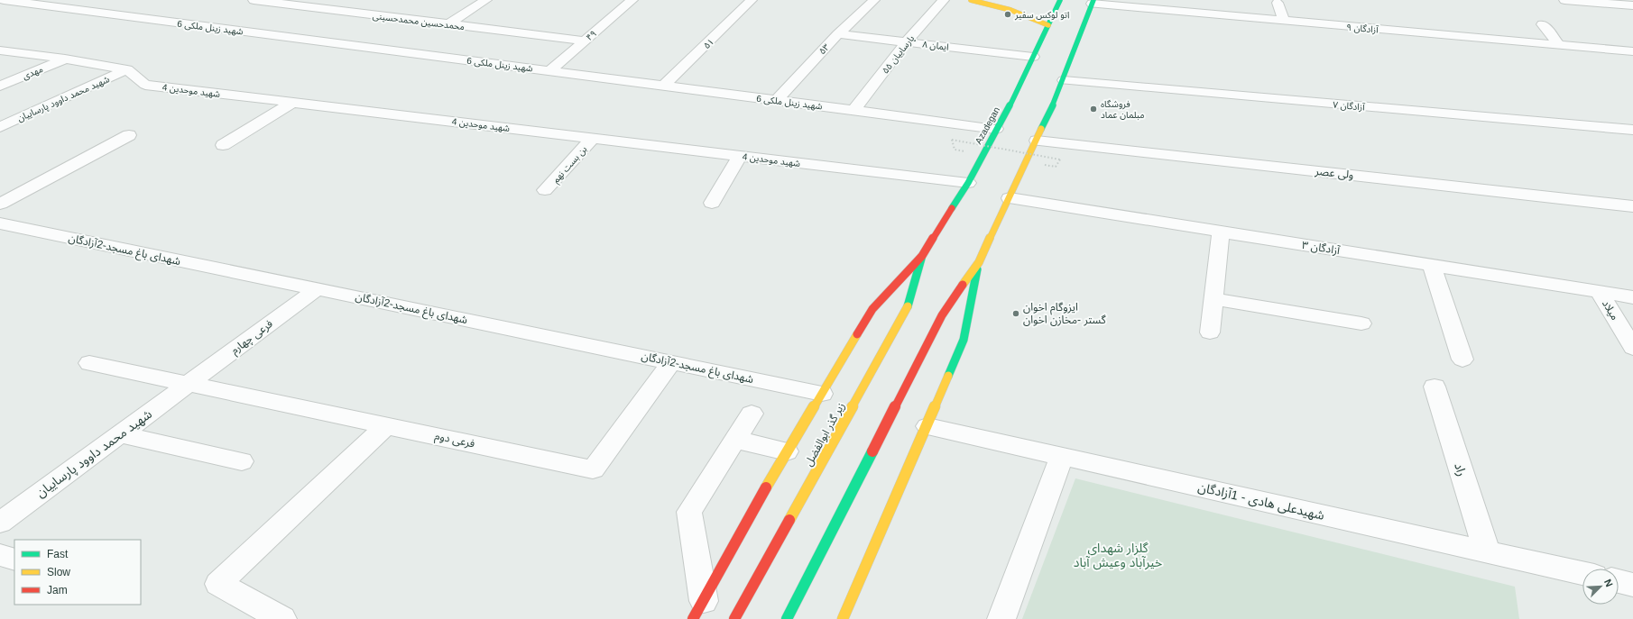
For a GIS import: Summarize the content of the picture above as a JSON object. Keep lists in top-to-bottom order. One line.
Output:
{"streets":{"main road":["Azadegan","زیر گذر ابوالفضل"],"street":["محمدحسین محمدحسینی","6 شهید زینل ملکی","۹ آزادگان","۴۹","۵۱","۸ ایمان","۵۳","پارساییان ۵۵","مهدی","4 شهید موحدین","شهید محمد داوود پارساییان","۷ آزادگان","بن بست نهم","ولی عصر","۳ آزادگان","شهدای‌ باغ مسجد-2آزادگان","میلاد","فرعی چهارم","فرعی دوم","راد","شهیدعلی هادی - 1آزادگان"]},"crossings":[["محمدحسین محمدحسینی","۴۹"],["6 شهید زینل ملکی","۴۹"],["6 شهید زینل ملکی","۵۱"],["6 شهید زینل ملکی","۵۳"],["6 شهید زینل ملکی","پارساییان ۵۵"],["6 شهید زینل ملکی","Azadegan"],["۸ ایمان","۵۳"],["۸ ایمان","پارساییان ۵۵"],["۸ ایمان","Azadegan"],["4 شهید موحدین","شهید محمد داوود پارساییان"],["4 شهید موحدین","Azadegan"],["4 شهید موحدین","بن بست نهم"],["شهید محمد داوود پارساییان","فرعی چهارم"],["شهید محمد داوود پارساییان","فرعی دوم"],["Azadegan","زیر گذر ابوالفضل"],["۳ آزادگان","میلاد"],["شهدای‌ باغ مسجد-2آزادگان","فرعی چهارم"],["شهدای‌ باغ مسجد-2آزادگان","فرعی دوم"],["فرعی چهارم","فرعی دوم"],["راد","شهیدعلی هادی - 1آزادگان"]],"parks":["گلزار شهدای خیرآباد وعیش آباد"],"places":["اتو لوکس سفیر","فروشگاه مبلمان عماد","ایزوگام اخوان گستر -مخازن اخوان"],"legend":["Fast","Slow","Jam"],"north":"top right"}
